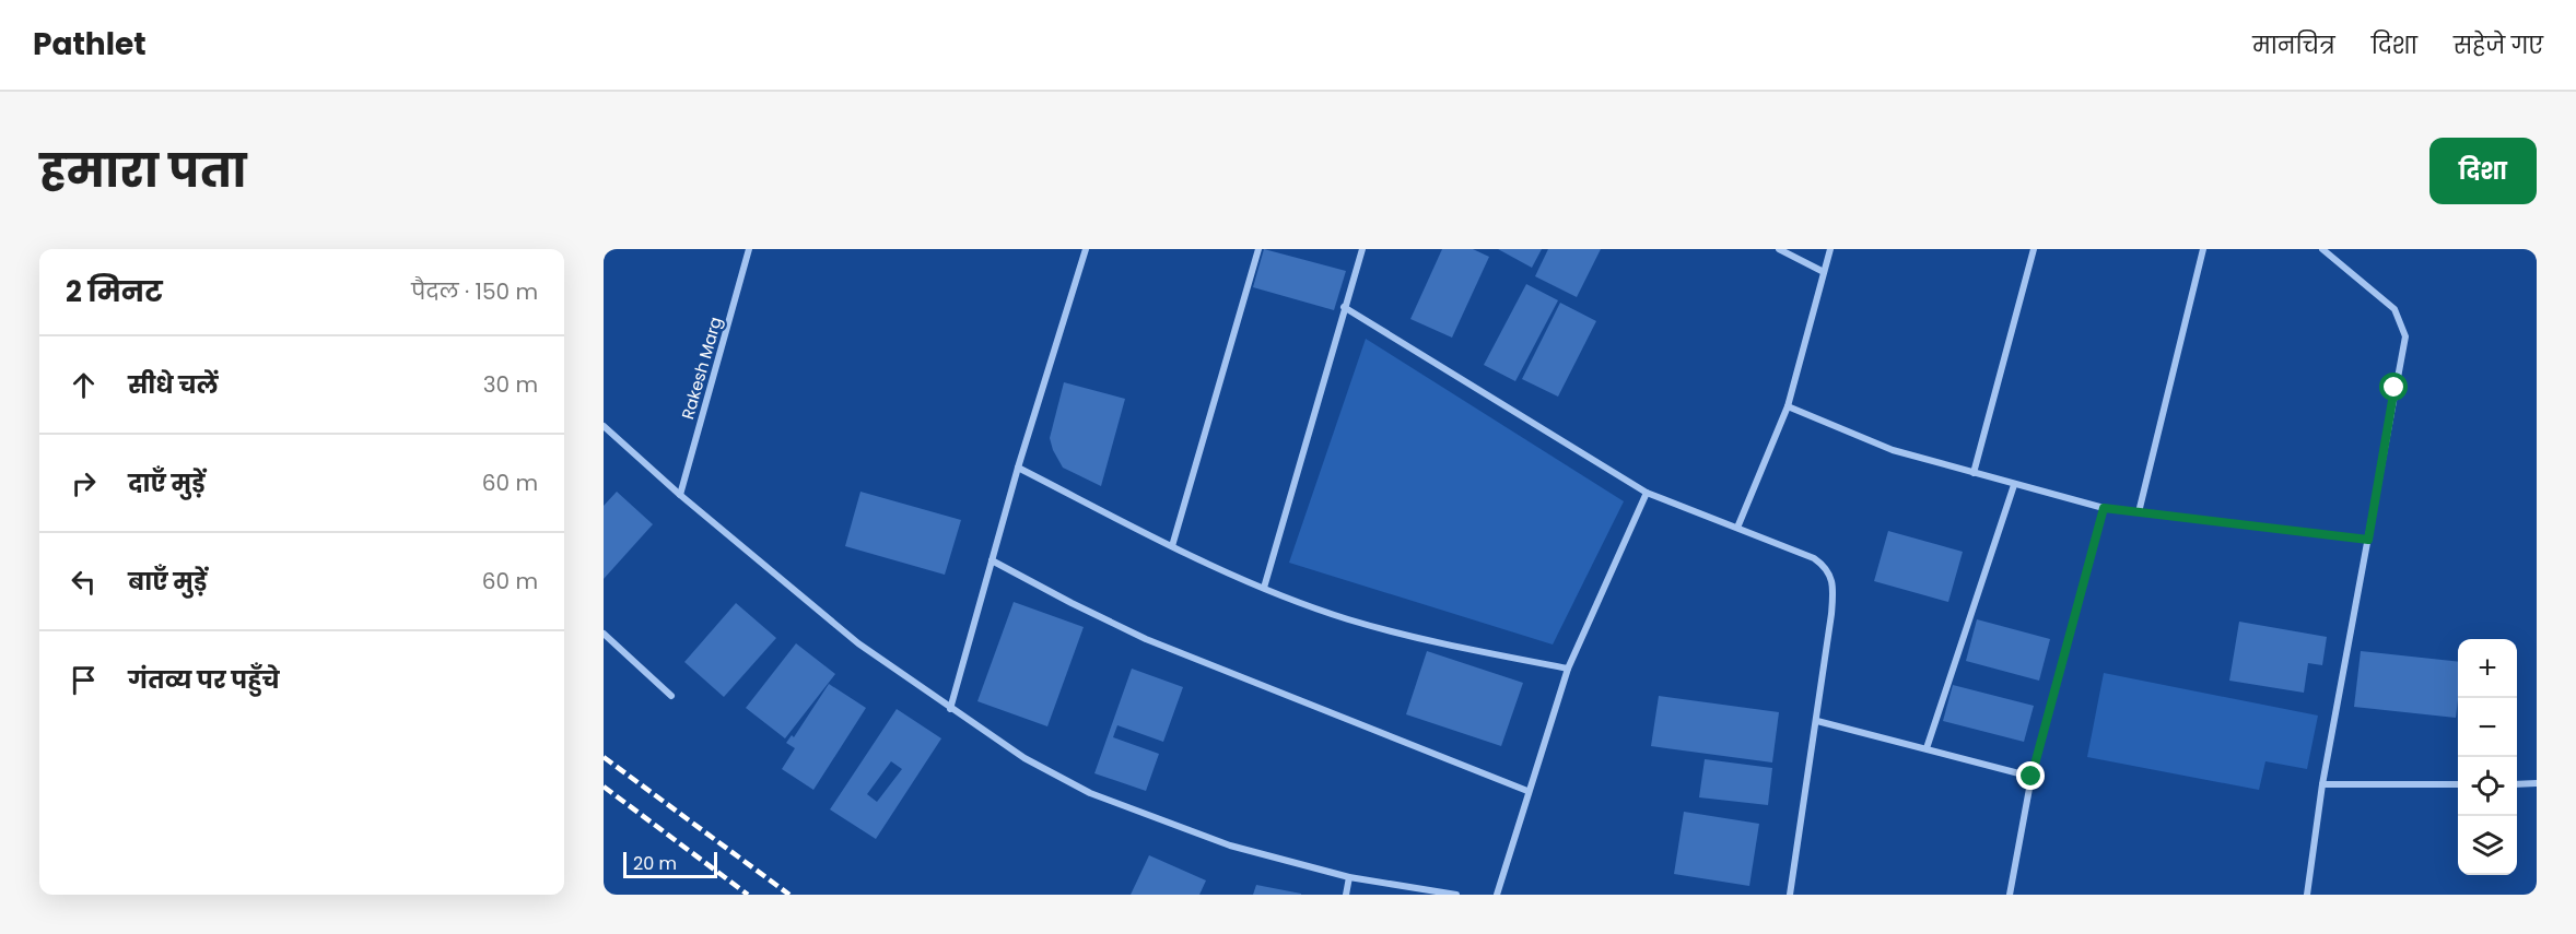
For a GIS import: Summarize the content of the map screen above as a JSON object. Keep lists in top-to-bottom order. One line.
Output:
{"streets":{"street":["Rakesh Marg"]},"scale_bar":"20 m","page":{"header":"Pathlet","nav":["मानचित्र","दिशा","सहेजे गए"],"title":"हमारा पता","buttons":"दिशा","heading":["2 मिनट","पैदल · 150 m"],"list":[["सीधे चलें","30 m"],["दाएँ मुड़ें","60 m"],["बाएँ मुड़ें","60 m"],"गंतव्य पर पहुँचे"],"map_buttons":["+","−"],"scale":"20 m"}}
